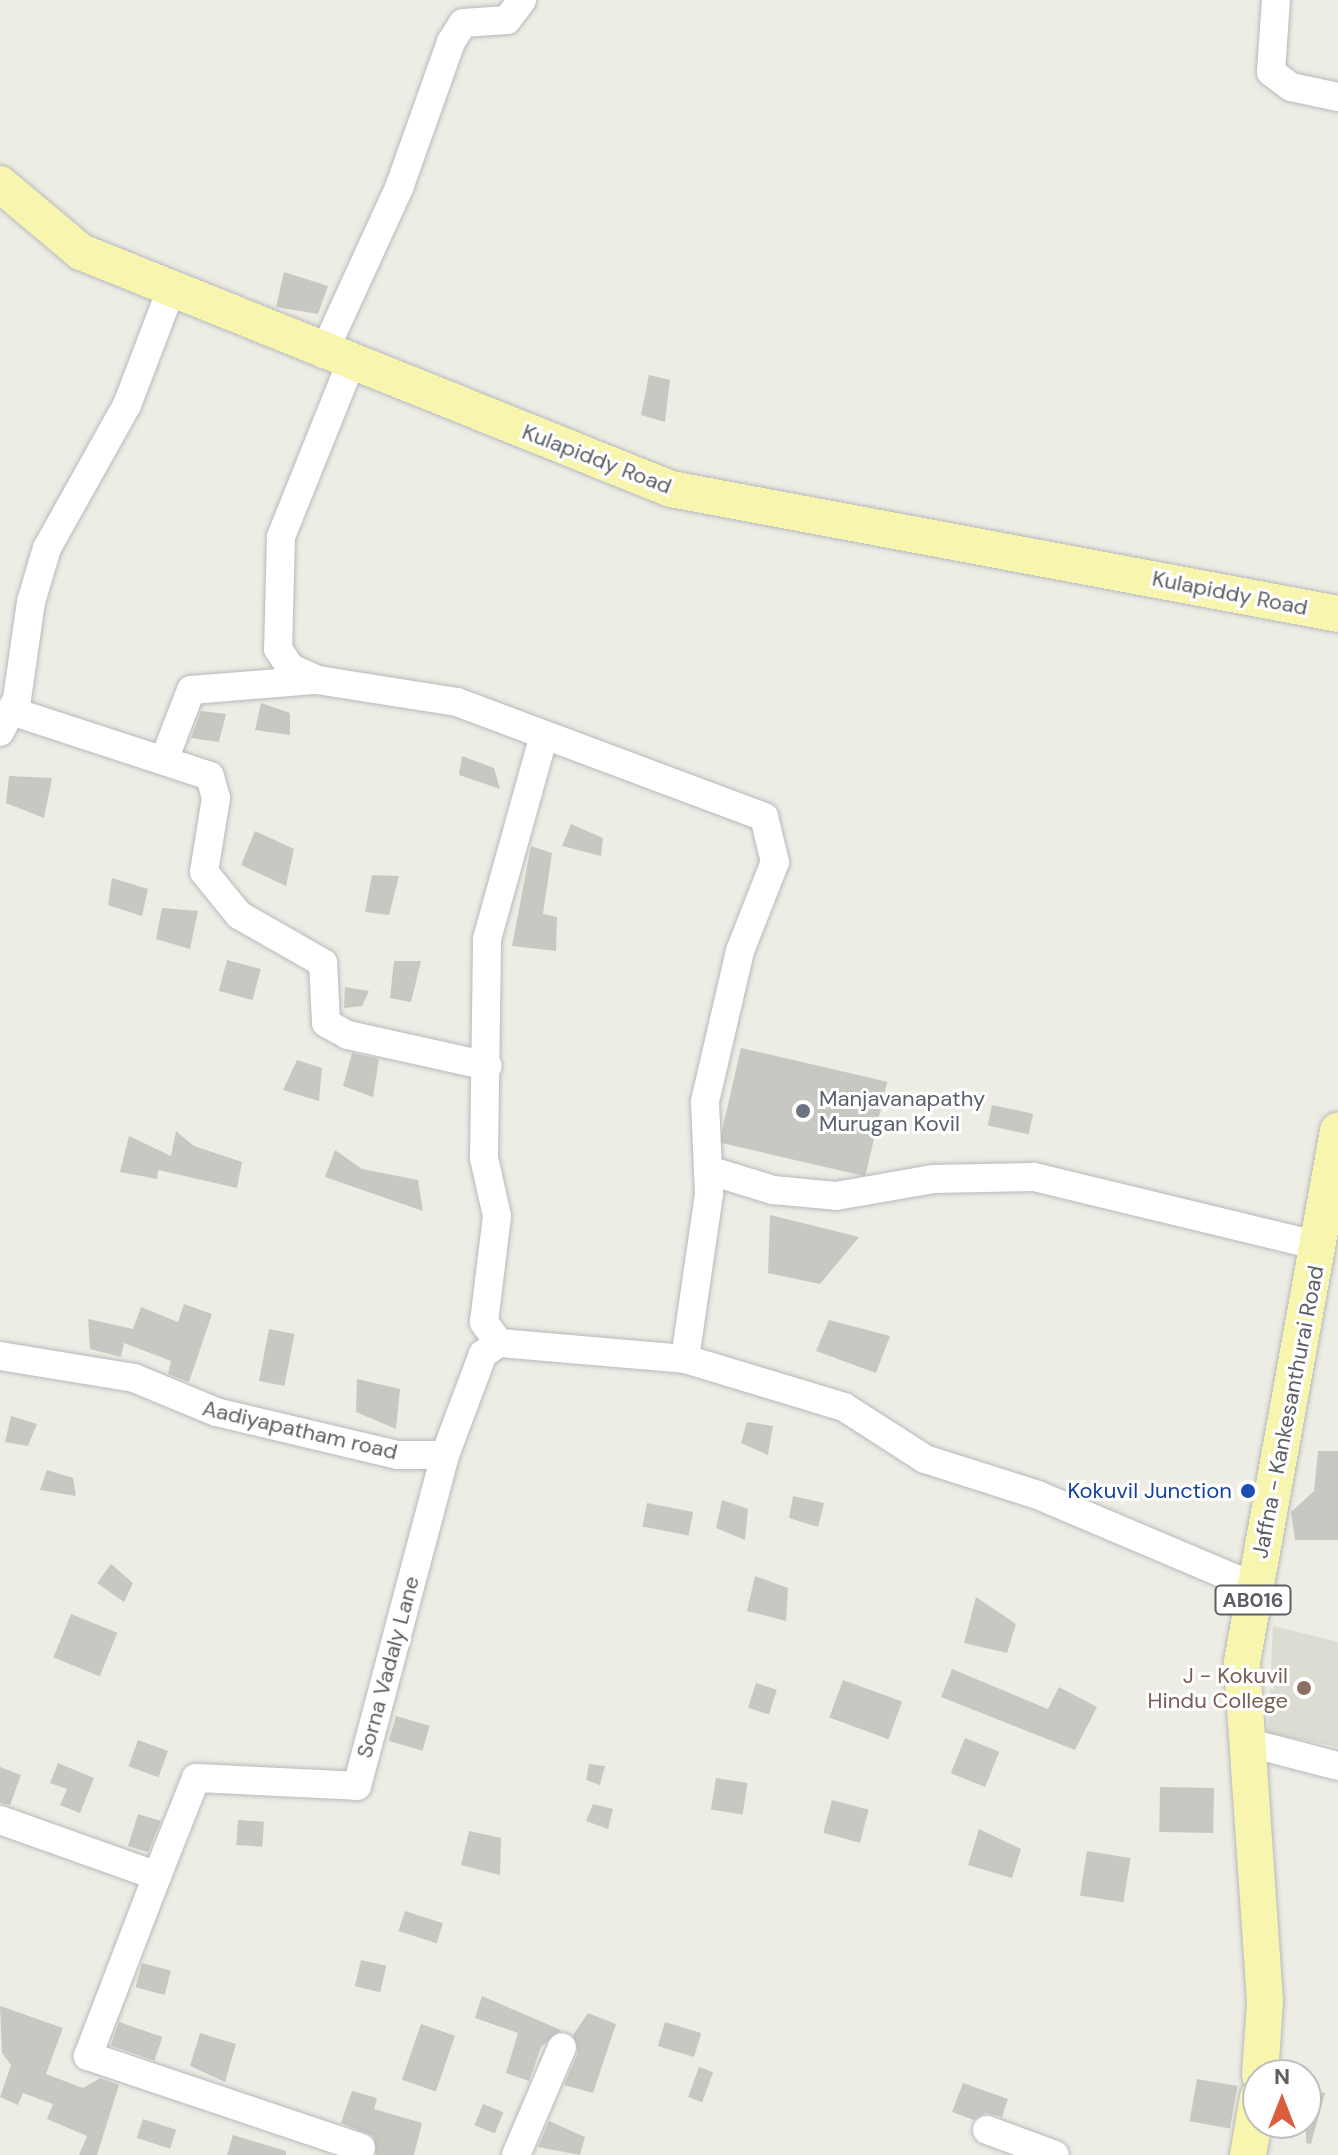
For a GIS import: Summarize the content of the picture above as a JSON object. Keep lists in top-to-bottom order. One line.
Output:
{"streets":{"main road":["Kulapiddy Road","Jaffna - Kankesanthurai Road","AB016"],"street":["Aadiyapatham road","Sorna Vadaly Lane"]},"crossings":[["Aadiyapatham road","Sorna Vadaly Lane"]],"places":["Manjavanapathy Murugan Kovil","Kokuvil Junction","J - Kokuvil Hindu College"],"north":"top"}
